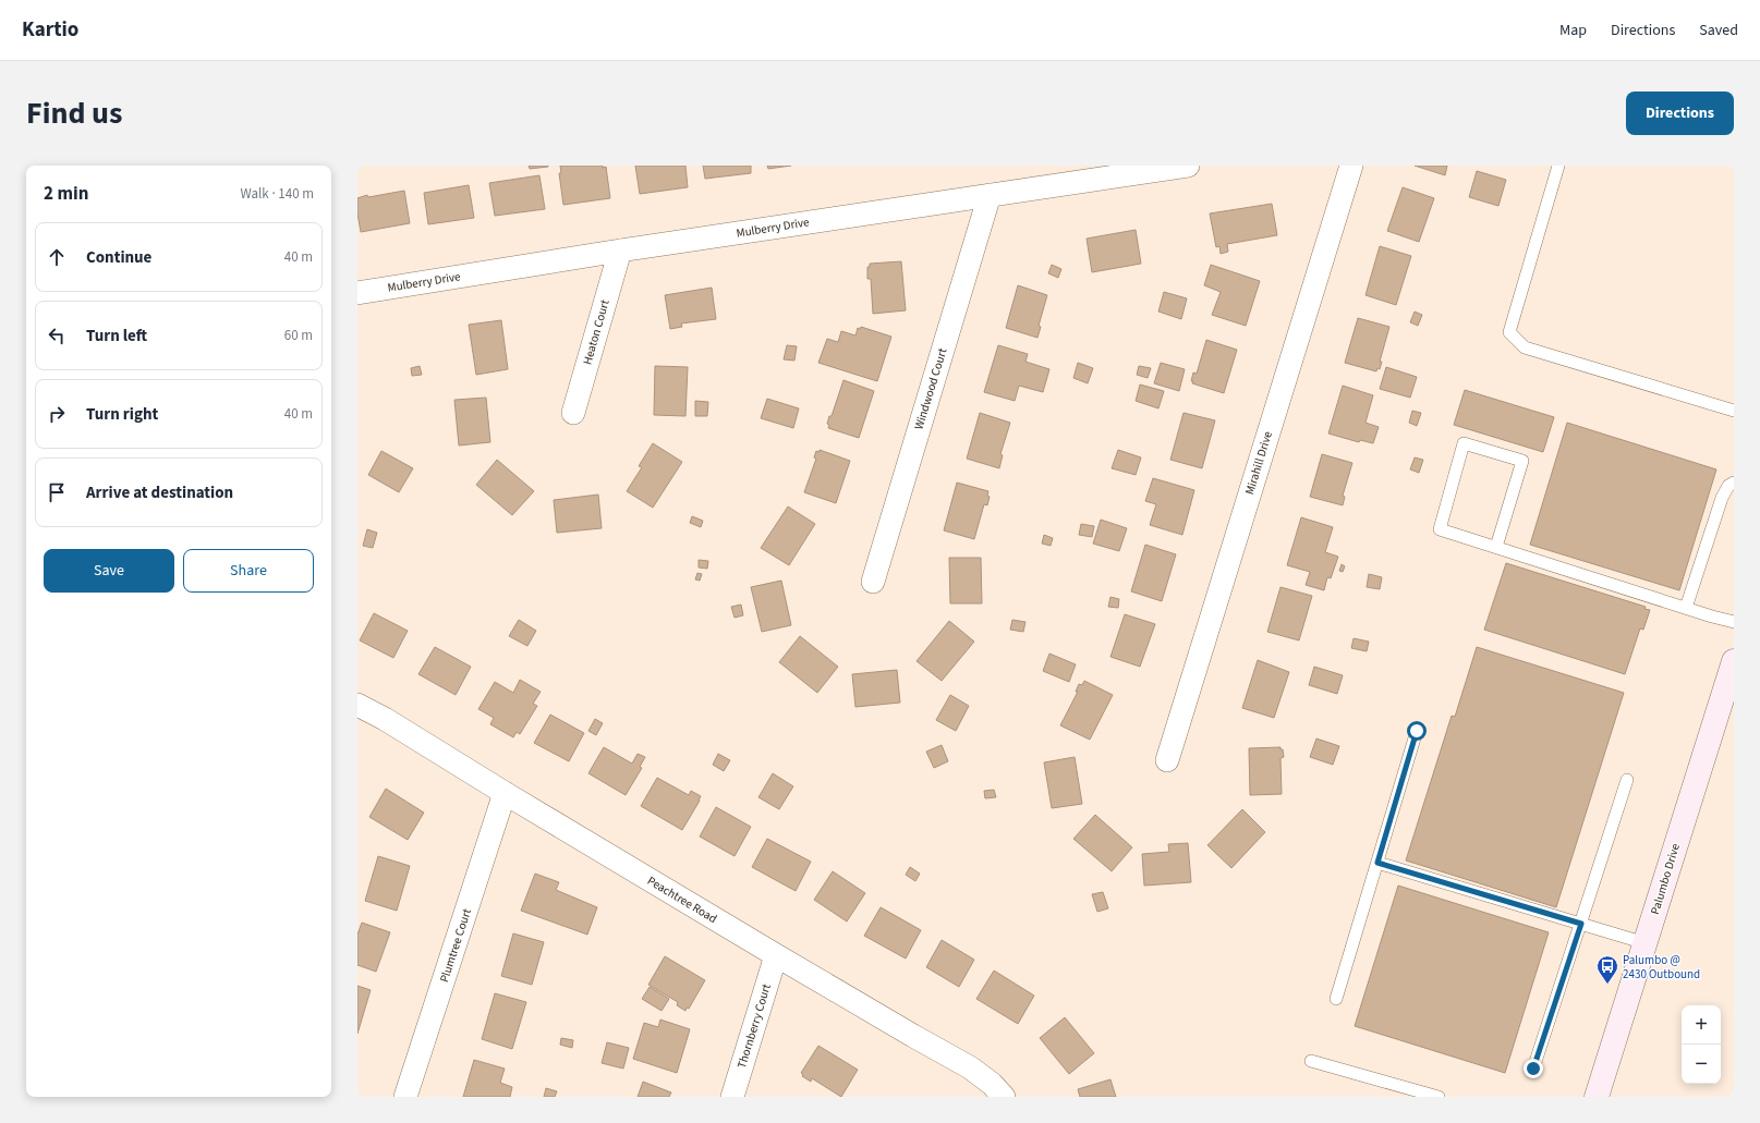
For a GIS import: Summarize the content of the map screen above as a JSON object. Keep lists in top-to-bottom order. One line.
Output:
{"streets":{"street":["Mulberry Drive","Heaton Court","Windwood Court","Mirahill Drive","Palumbo Drive","Peachtree Road","Plumtree Court","Thornberry Court"]},"crossings":[["Mulberry Drive","Heaton Court"],["Mulberry Drive","Windwood Court"],["Peachtree Road","Plumtree Court"],["Peachtree Road","Thornberry Court"]],"places":{"bus stop":["Palumbo @ 2430 Outbound"]},"page":{"header":"Kartio","nav":["Map","Directions","Saved"],"title":"Find us","buttons":["Directions",["Save","Share"]],"heading":["2 min","Walk · 140 m"],"list":[["Continue","40 m"],["Turn left","60 m"],["Turn right","40 m"],"Arrive at destination"],"map_buttons":["+","−"]}}
